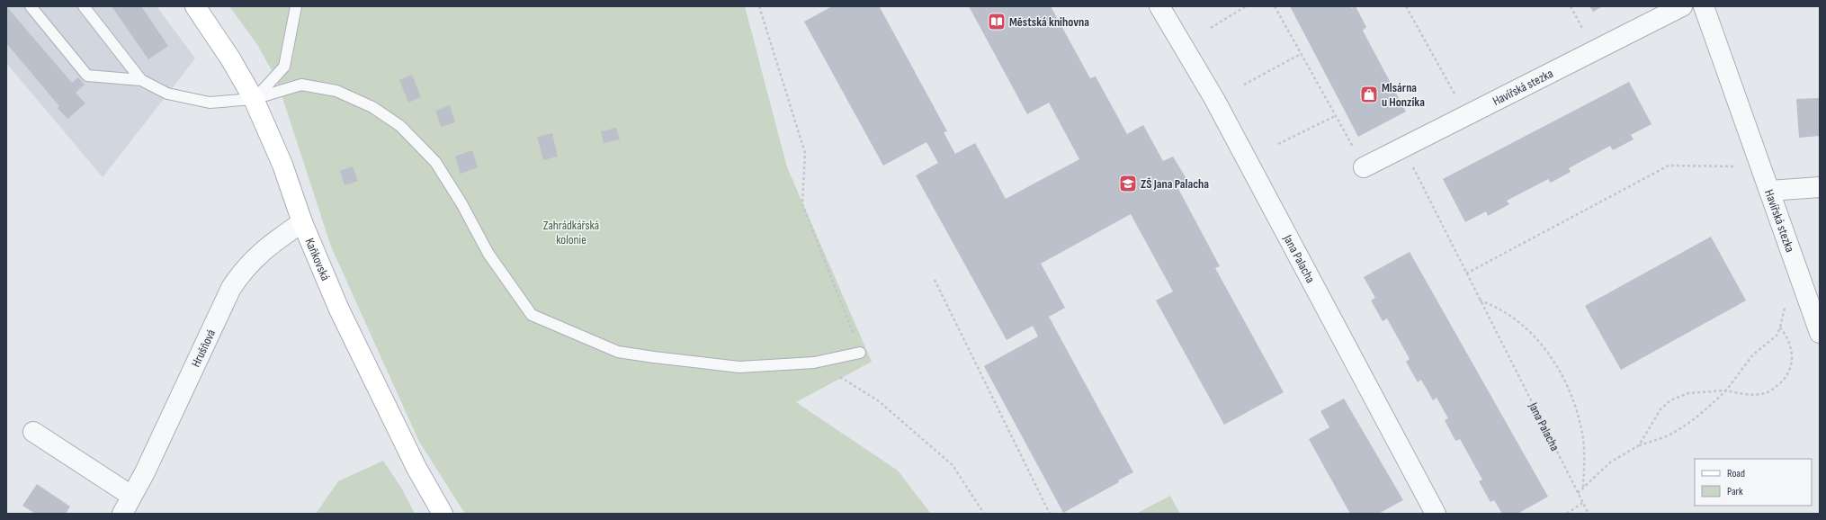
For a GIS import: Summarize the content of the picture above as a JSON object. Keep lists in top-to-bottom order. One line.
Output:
{"streets":{"street":["Havířská stezka","Jana Palacha","Kaňkovská","Hrušňová"]},"crossings":[["Havířská stezka","Jana Palacha"],["Kaňkovská","Hrušňová"]],"parks":["Zahrádkářská kolonie"],"places":{"library":["Městská knihovna"],"shop":["Mlsárna u Honzíka"],"school or university":["ZŠ Jana Palacha"]},"legend":["Road","Park"]}
